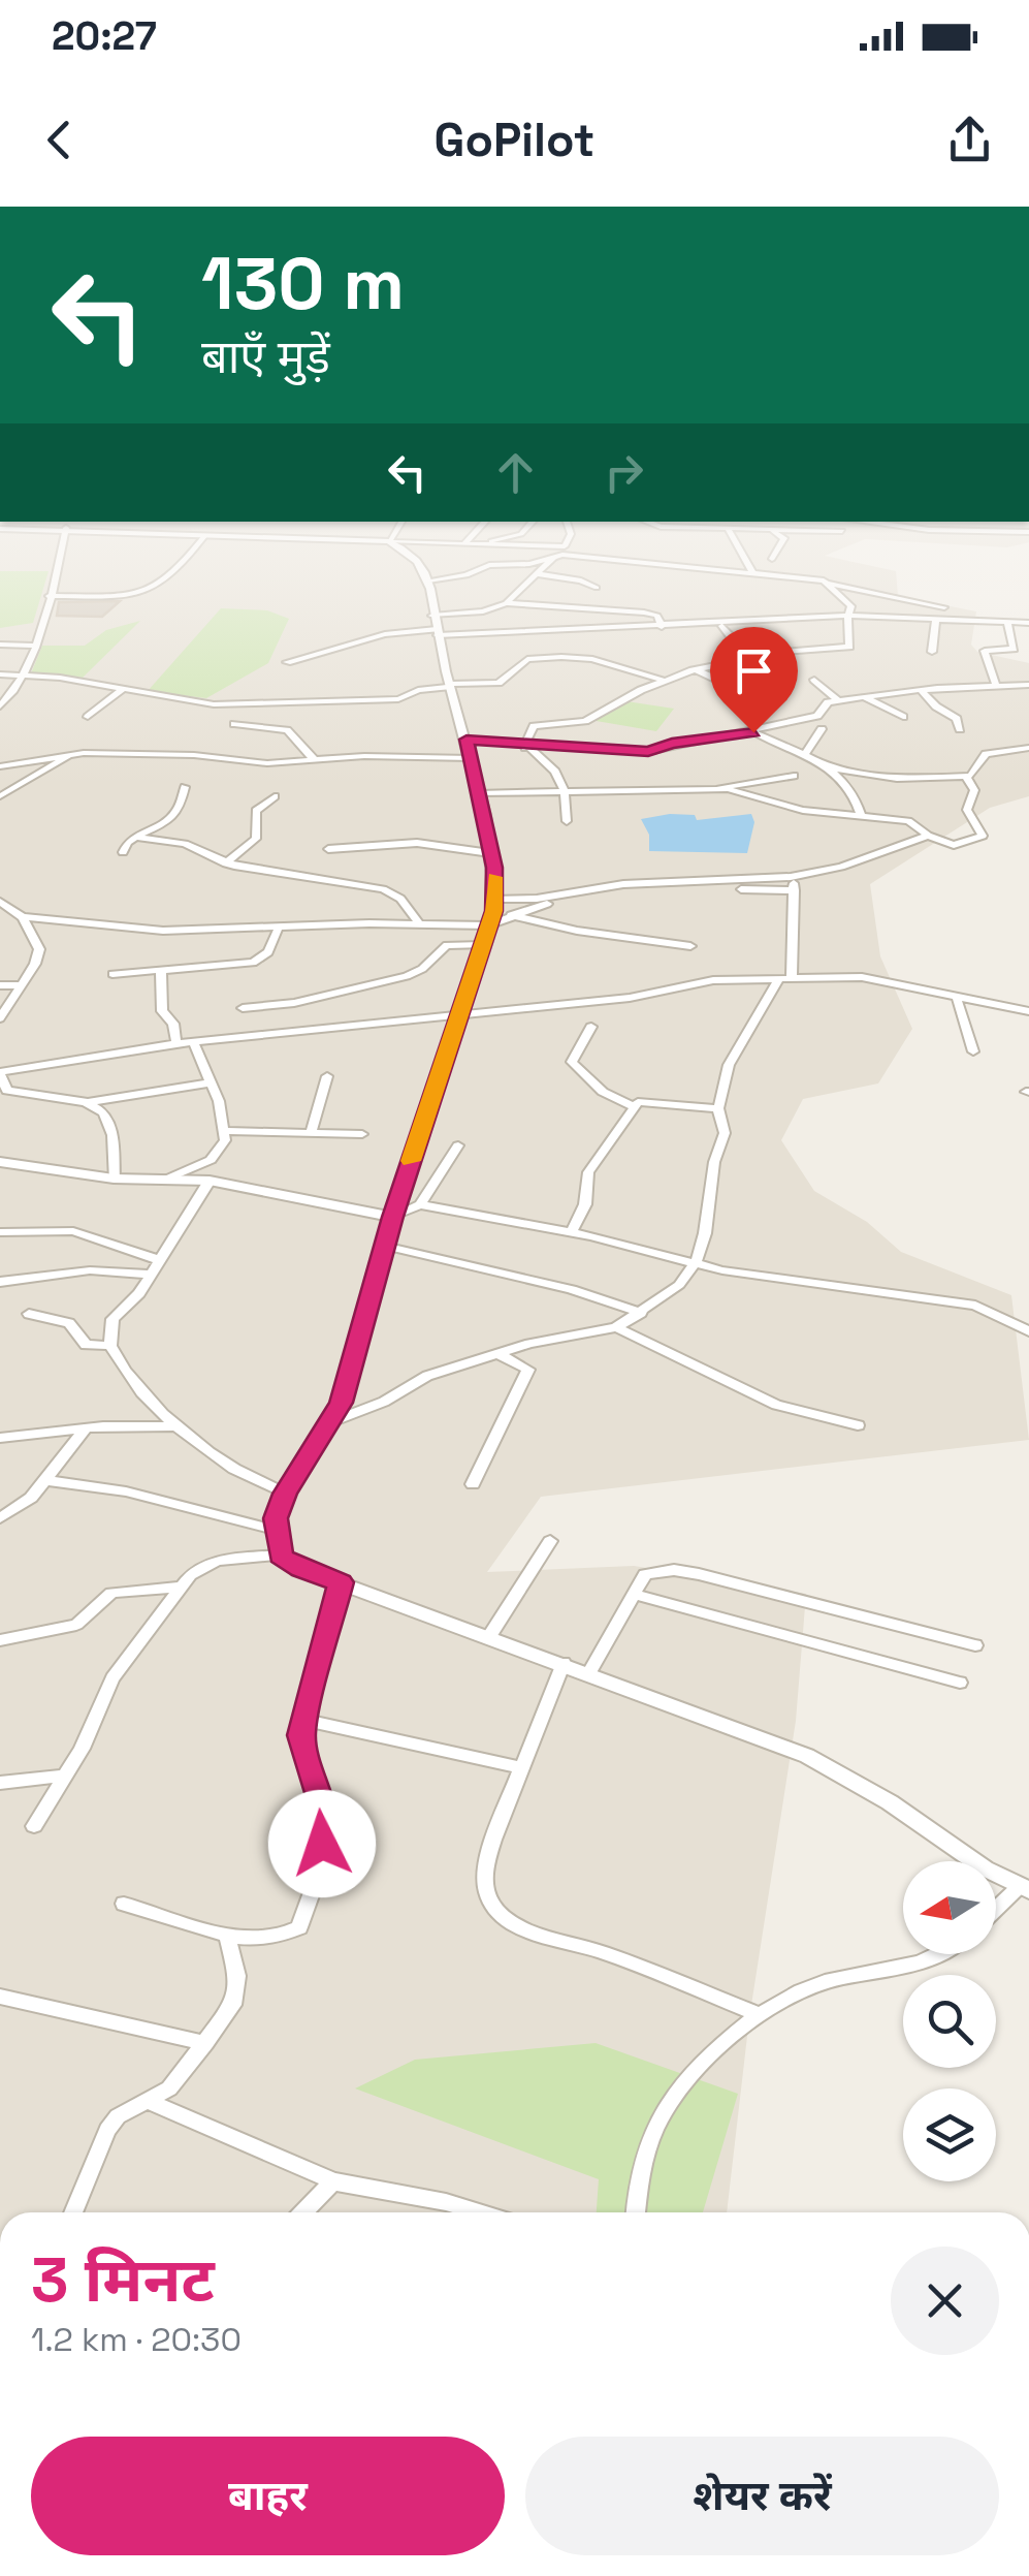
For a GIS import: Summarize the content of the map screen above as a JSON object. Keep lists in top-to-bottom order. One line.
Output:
{"north":"left","page":{"status":"20:27","header":"GoPilot","turn":["130 m","बाएँ मुड़ें"],"heading":["3 मिनट","1.2 km · 20:30"],"buttons":["बाहर","शेयर करें"]}}
